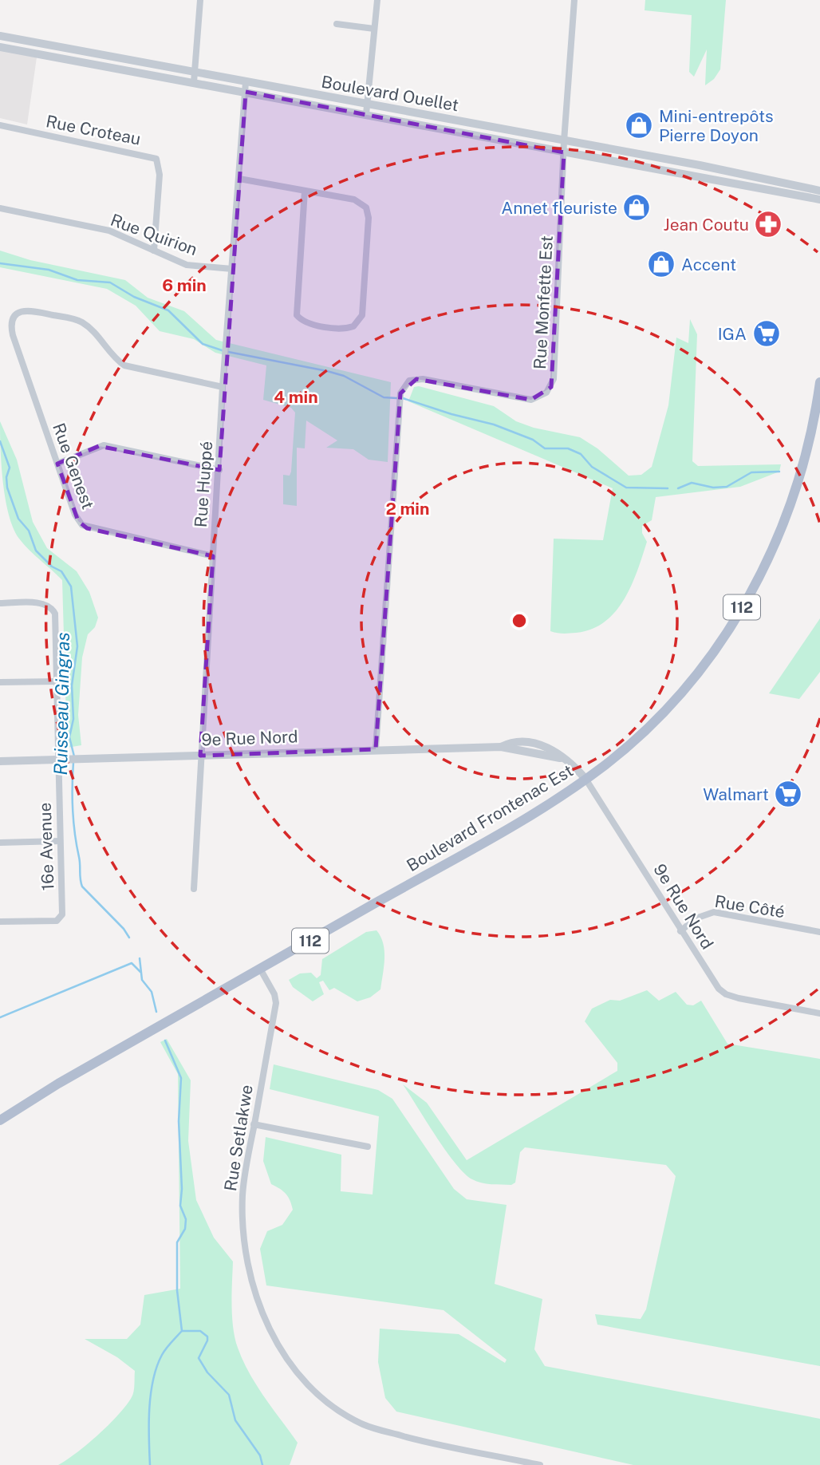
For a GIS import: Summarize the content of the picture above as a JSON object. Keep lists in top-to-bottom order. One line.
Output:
{"streets":{"main road":["112","Boulevard Frontenac Est"],"street":["Boulevard Ouellet","Rue Croteau","Rue Quirion","Rue Monfette Est","Rue Genest","Rue Huppé","9e Rue Nord","16e Avenue","Rue Côté","Rue Setlakwe"]},"crossings":[["Boulevard Ouellet","Rue Monfette Est"],["Boulevard Ouellet","Rue Huppé"],["Rue Croteau","Rue Quirion"],["Rue Quirion","Rue Huppé"],["Rue Monfette Est","9e Rue Nord"],["Rue Genest","Rue Huppé"],["Rue Huppé","9e Rue Nord"],["9e Rue Nord","Boulevard Frontenac Est"],["9e Rue Nord","16e Avenue"],["9e Rue Nord","Rue Côté"],["Boulevard Frontenac Est","Rue Setlakwe"]],"water":["Ruisseau Gingras"],"places":{"shop":["Mini-entrepôts Pierre Doyon","Annet fleuriste","Accent"],"pharmacy":["Jean Coutu"],"supermarket":["IGA","Walmart"]},"rings":["6 min","4 min","2 min"]}
